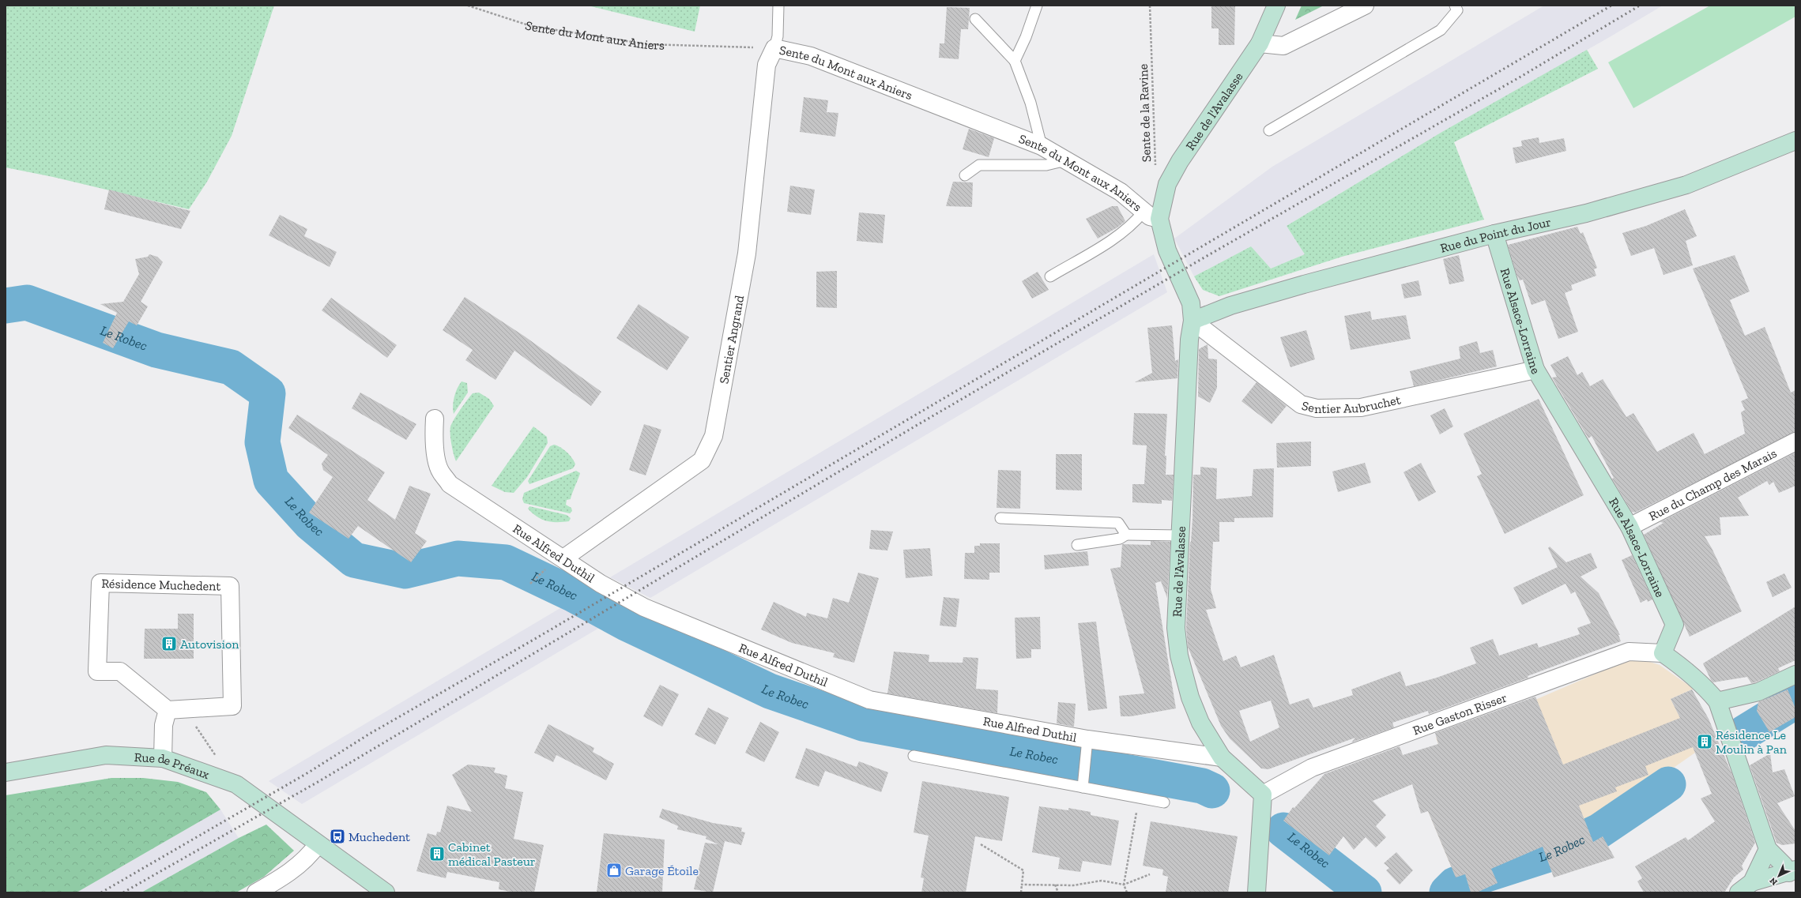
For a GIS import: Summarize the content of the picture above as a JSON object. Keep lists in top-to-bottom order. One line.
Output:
{"streets":{"main road":["Rue de l'Avalasse","Rue du Point du Jour","Rue Alsace-Lorraine","Rue de Préaux"],"street":["Sente du Mont aux Aniers","Sentier Angrand","Sentier Aubruchet","Rue du Champ des Marais","Rue Alfred Duthil","Résidence Muchedent","Rue Gaston Risser"],"path":["Sente de la Ravine"]},"crossings":[["Sente du Mont aux Aniers","Rue de l'Avalasse"],["Sente du Mont aux Aniers","Sentier Angrand"],["Rue de l'Avalasse","Rue du Point du Jour"],["Rue de l'Avalasse","Sentier Aubruchet"],["Rue de l'Avalasse","Rue Alfred Duthil"],["Rue de l'Avalasse","Rue Gaston Risser"],["Rue du Point du Jour","Rue Alsace-Lorraine"],["Rue du Point du Jour","Sentier Aubruchet"],["Rue Alsace-Lorraine","Sentier Aubruchet"],["Rue Alsace-Lorraine","Rue du Champ des Marais"],["Rue Alsace-Lorraine","Rue Gaston Risser"],["Sentier Angrand","Rue Alfred Duthil"]],"water":["Le Robec"],"places":{"building":["Autovision","Résidence Le Moulin à Pan","Cabinet médical Pasteur"],"bus stop":["Muchedent"],"shop":["Garage Étoile"]},"north":"bottom left"}
